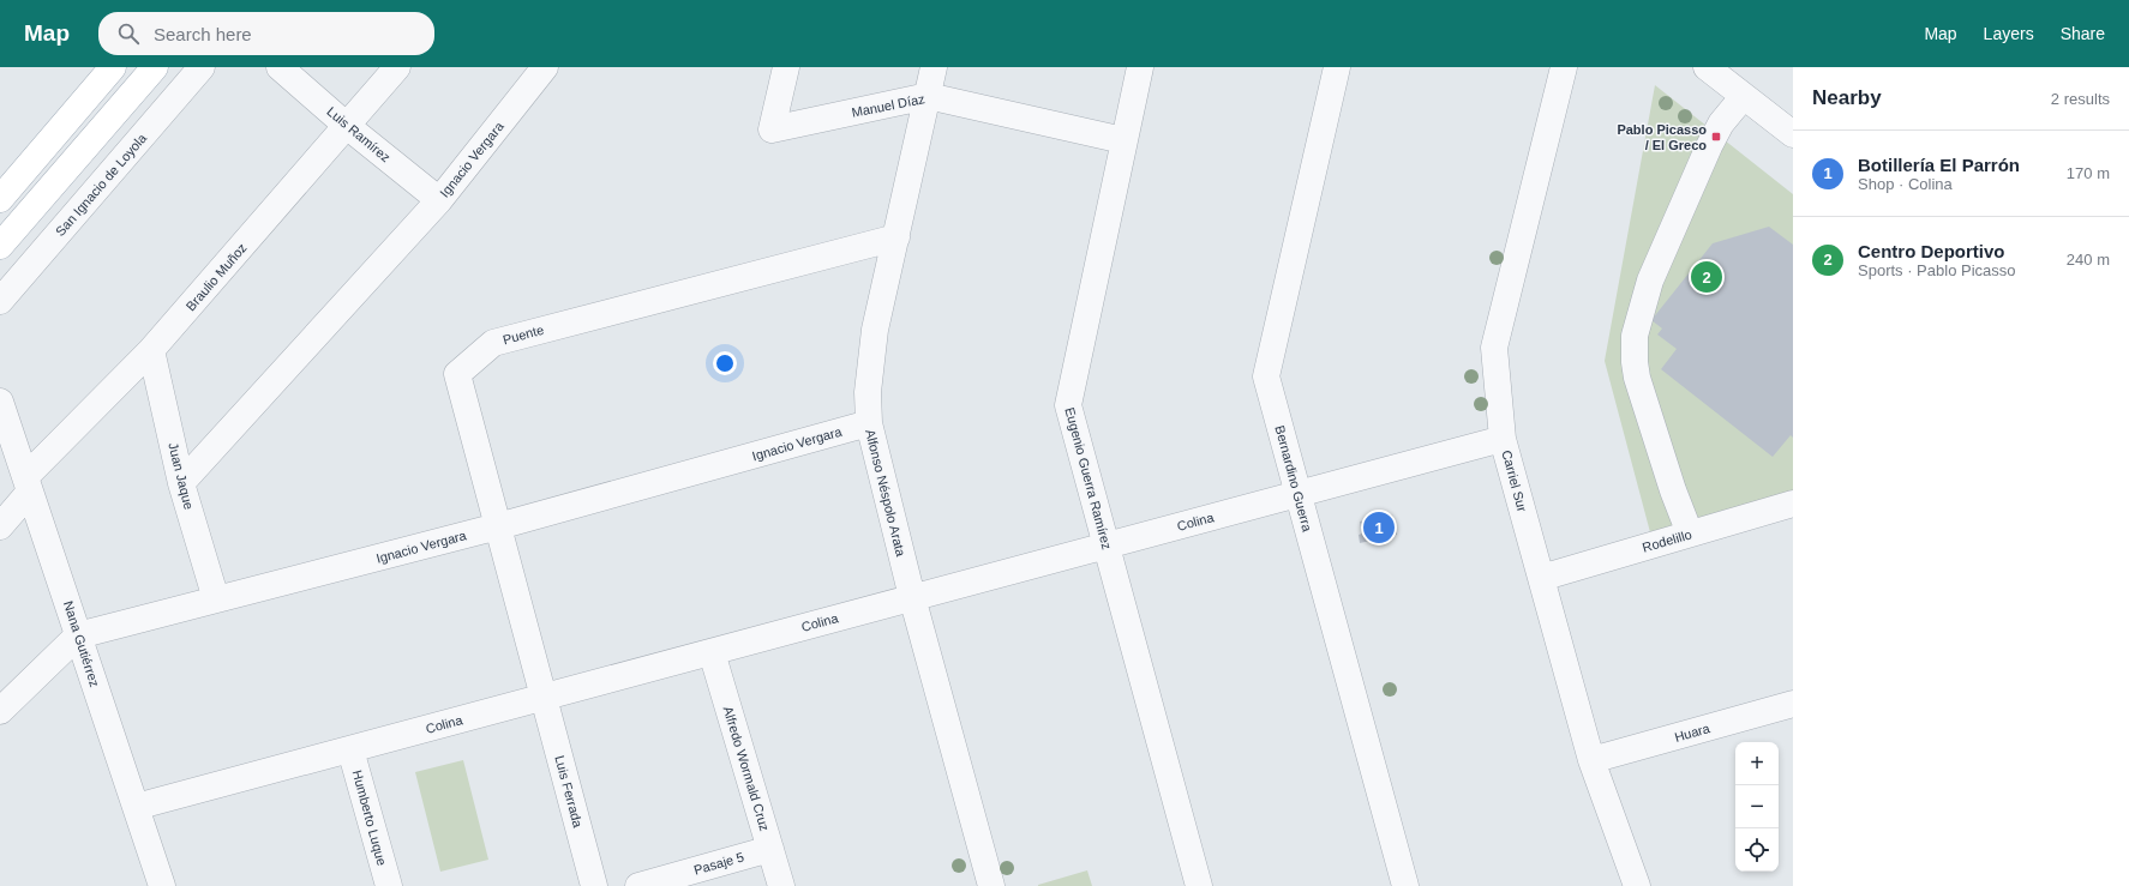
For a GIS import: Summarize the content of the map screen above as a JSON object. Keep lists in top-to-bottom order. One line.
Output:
{"streets":{"street":["Manuel Díaz","Luis Ramírez","Ignacio Vergara","San Ignacio de Loyola","Braulio Muñoz","Puente","Juan Jaque","Eugenio Guerra Ramírez","Bernardino Guerra","Carriel Sur","Alfonso Néspolo Arata","Colina","Rodelillo","Nana Gutiérrez","Huara","Alfredo Wormald Cruz","Luis Ferrada","Humberto Luque","Pasaje 5"]},"crossings":[["Manuel Díaz","Eugenio Guerra Ramírez"],["Manuel Díaz","Alfonso Néspolo Arata"],["Luis Ramírez","Ignacio Vergara"],["Luis Ramírez","Braulio Muñoz"],["Ignacio Vergara","Puente"],["Ignacio Vergara","Juan Jaque"],["Ignacio Vergara","Alfonso Néspolo Arata"],["Ignacio Vergara","Nana Gutiérrez"],["Braulio Muñoz","Juan Jaque"],["Braulio Muñoz","Nana Gutiérrez"],["Puente","Alfonso Néspolo Arata"],["Puente","Colina"],["Puente","Luis Ferrada"],["Eugenio Guerra Ramírez","Colina"],["Bernardino Guerra","Colina"],["Carriel Sur","Colina"],["Carriel Sur","Rodelillo"],["Carriel Sur","Huara"],["Alfonso Néspolo Arata","Colina"],["Colina","Nana Gutiérrez"],["Colina","Alfredo Wormald Cruz"],["Colina","Luis Ferrada"],["Colina","Humberto Luque"],["Alfredo Wormald Cruz","Pasaje 5"]],"places":{"transit":["Pablo Picasso / El Greco"]},"page":{"header":"Map","search":"Search here","nav":["Map","Layers","Share"],"heading":["Nearby","2 results"],"list":[{"mark":"1","name":"Botillería El Parrón","note":"Shop · Colina","value":"170 m"},{"mark":"2","name":"Centro Deportivo","note":"Sports · Pablo Picasso","value":"240 m"}],"pins":["2","1"],"map_buttons":["+","−"]}}
